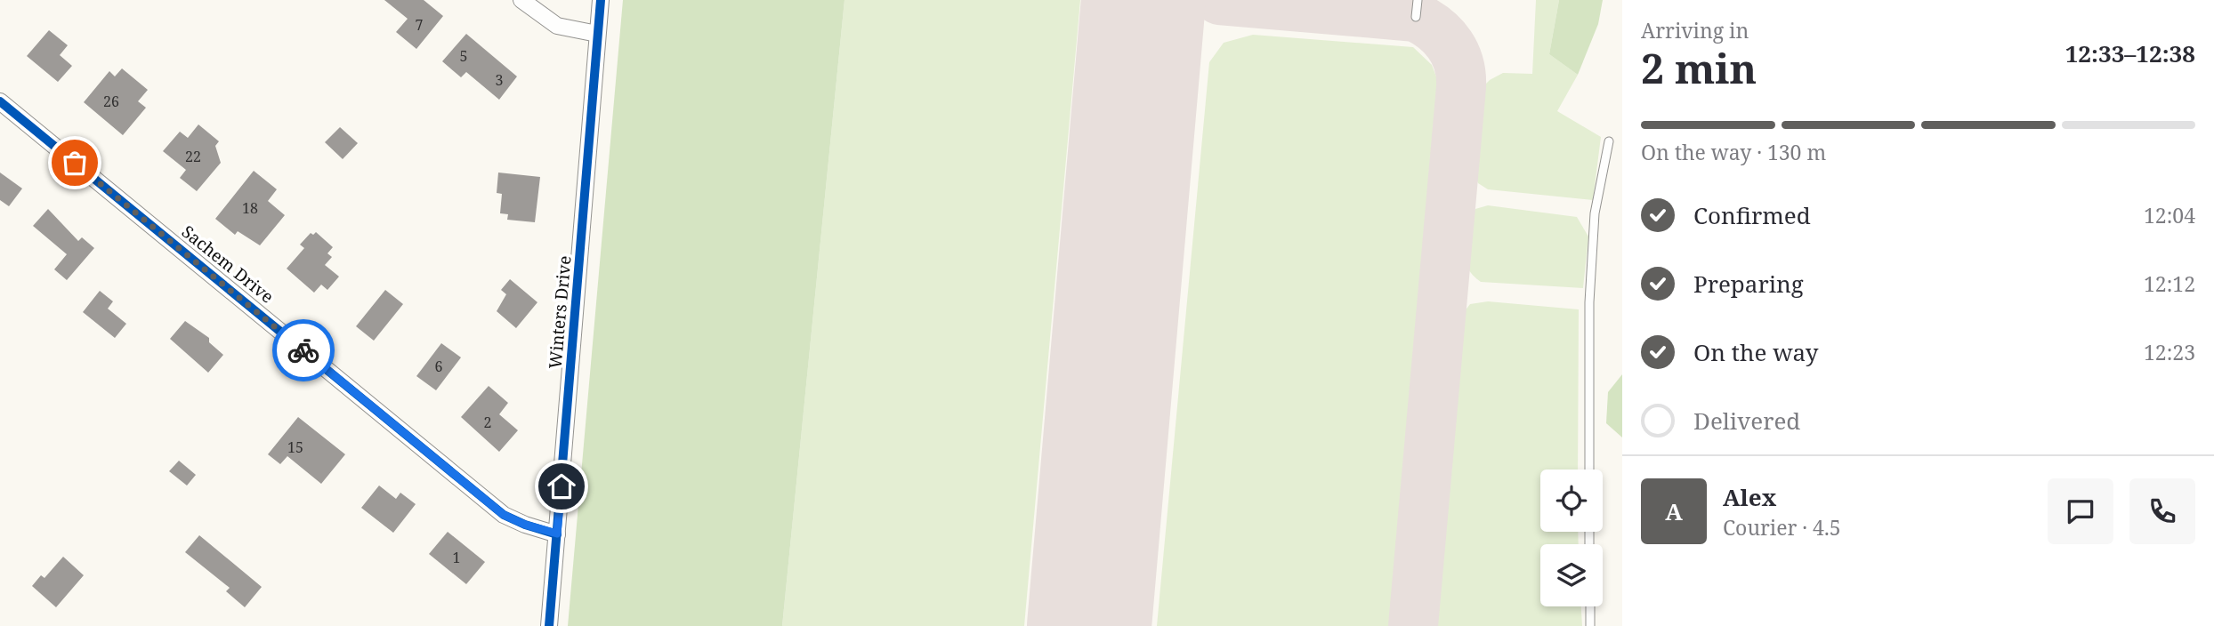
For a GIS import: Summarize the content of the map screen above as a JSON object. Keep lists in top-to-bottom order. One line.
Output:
{"streets":{"street":["Sachem Drive","Winters Drive"]},"crossings":[["Sachem Drive","Winters Drive"]],"house_numbers":["7","5","3","26","22","18","6","2","15","1"],"page":{"heading":["2 min","Arriving in","12:33–12:38"],"panel":["Alex","Courier · 4.5"],"bar":"On the way · 130 m","list":[["Confirmed","12:04"],["Preparing","12:12"],["On the way","12:23"],"Delivered"],"round":"A"}}
